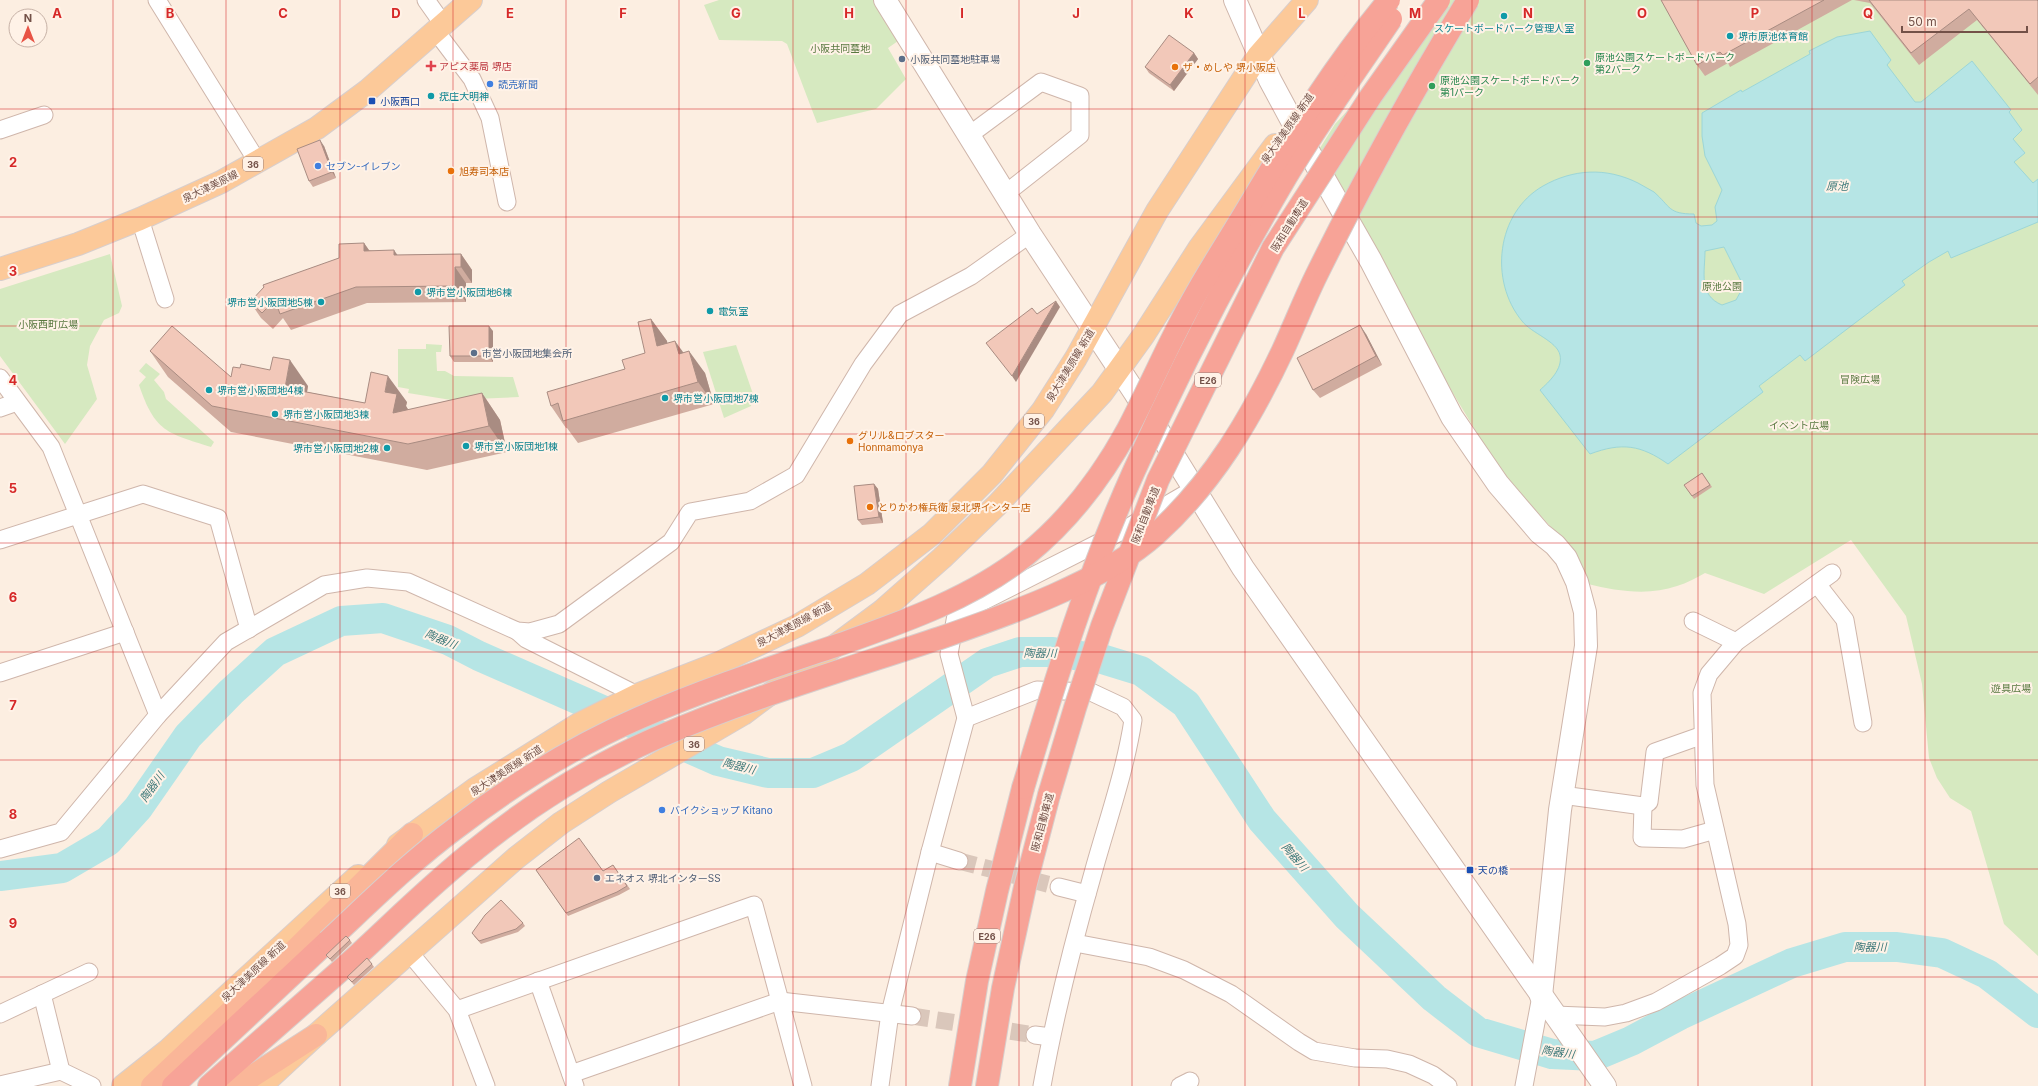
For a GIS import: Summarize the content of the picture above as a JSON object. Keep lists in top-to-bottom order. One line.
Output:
{"streets":{"highway":["阪和自動車道","E26"],"main road":["泉大津美原線 新道","36","泉大津美原線"]},"water":["原池","陶器川"],"parks":["小阪共同墓地","原池公園","小阪西町広場","冒険広場","イベント広場","遊具広場"],"places":{"other":["スケートボードパーク管理人室","堺市原池体育館","小阪共同墓地駐車場","原池公園スケートボードパーク 第2パーク","ザ・めしや 堺小阪店","読売新聞","原池公園スケートボードパーク 第1パーク","疣庄大明神","セブン-イレブン","旭寿司本店","堺市営小阪団地6棟","堺市営小阪団地5棟","電気室","市営小阪団地集会所","堺市営小阪団地4棟","堺市営小阪団地7棟","堺市営小阪団地3棟","グリル&ロブスター Honmamonya","堺市営小阪団地1棟","堺市営小阪団地2棟","とりかわ権兵衛 泉北堺インター店","バイクショップ Kitano","エネオス 堺北インターSS"],"health":["アピス薬局 堺店"],"transit":["小阪西口","天の橋"]},"scale_bar":"50 m","north":"top","grid":{"columns":["A","B","C","D","E","F","G","H","I","J","K","L","M","N","O","P","Q"],"rows":["2","3","4","5","6","7","8","9"]}}
